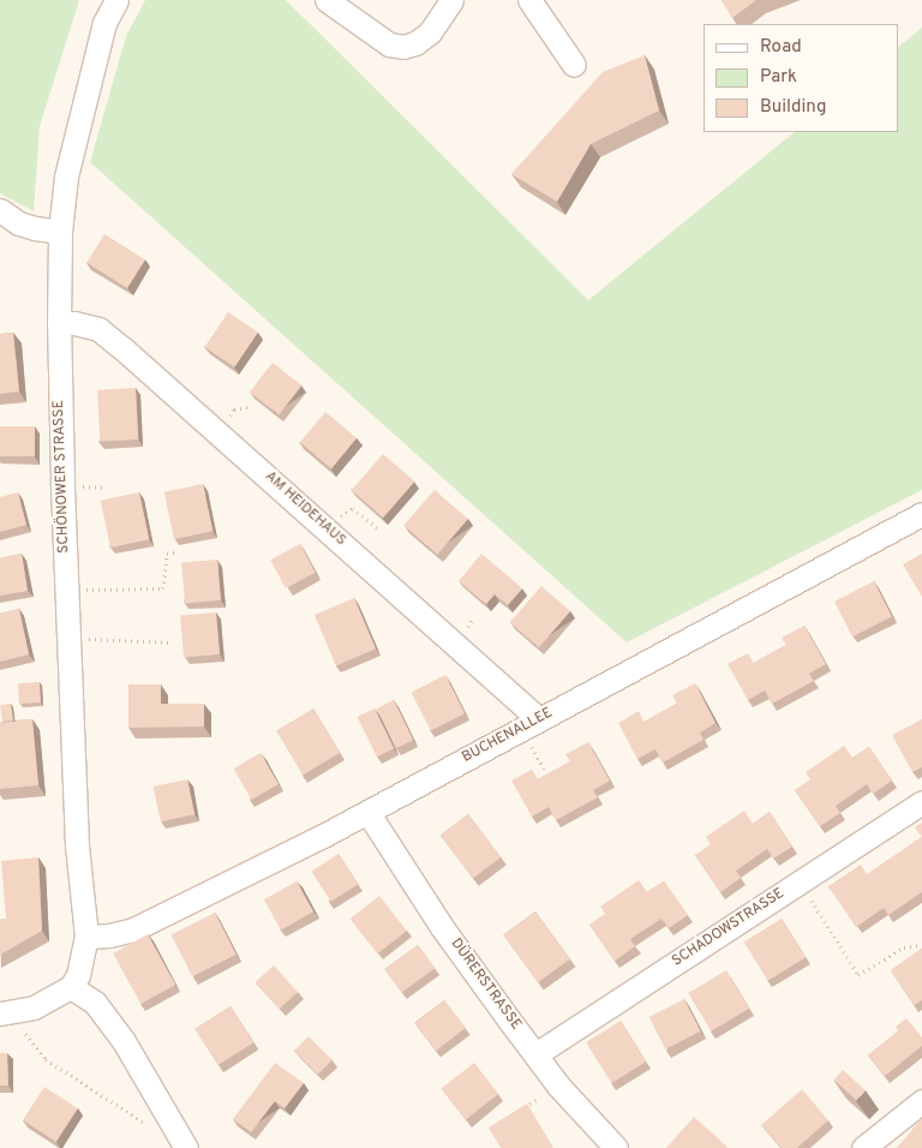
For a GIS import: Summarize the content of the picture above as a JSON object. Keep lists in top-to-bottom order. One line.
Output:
{"streets":{"street":["SCHÖNOWER STRASSE","AM HEIDEHAUS","BUCHENALLEE","SCHADOWSTRASSE","DÜRERSTRASSE"]},"crossings":[["SCHÖNOWER STRASSE","AM HEIDEHAUS"],["SCHÖNOWER STRASSE","BUCHENALLEE"],["AM HEIDEHAUS","BUCHENALLEE"],["BUCHENALLEE","DÜRERSTRASSE"],["SCHADOWSTRASSE","DÜRERSTRASSE"]],"legend":["Road","Park","Building"]}
